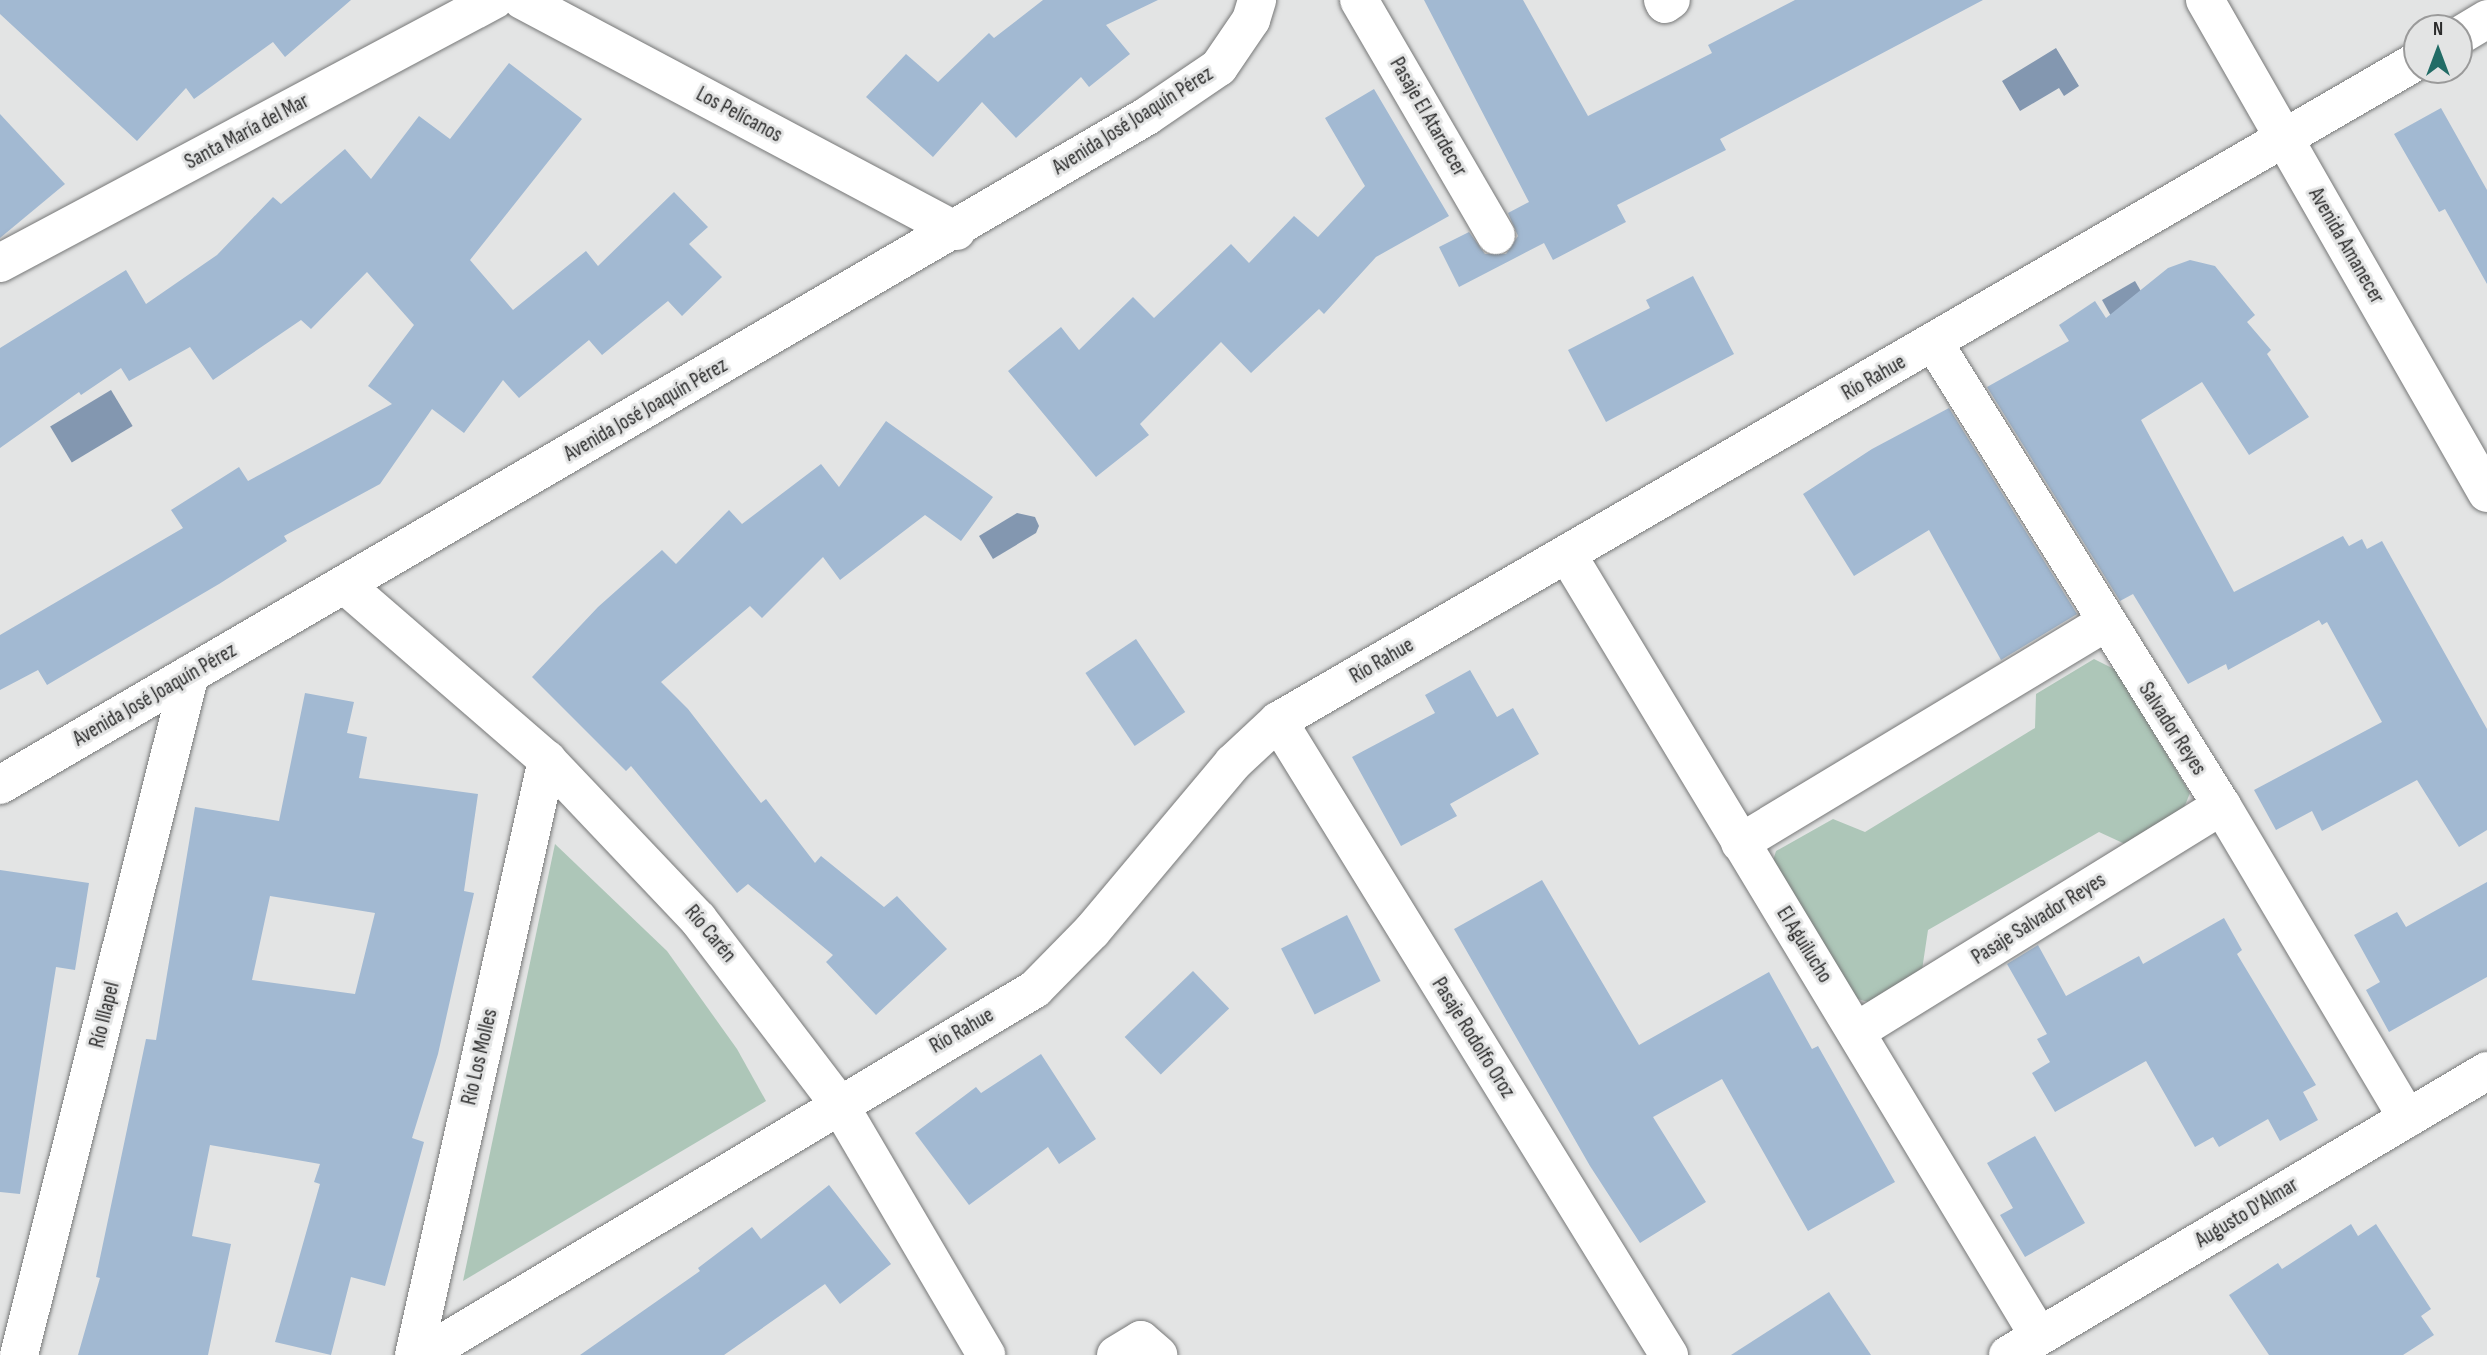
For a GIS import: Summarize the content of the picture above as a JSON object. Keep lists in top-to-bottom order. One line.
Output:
{"streets":{"street":["Los Pelícanos","Pasaje El Atardecer","Avenida José Joaquín Pérez","Santa María del Mar","Avenida Amanecer","Río Rahue","Salvador Reyes","Pasaje Salvador Reyes","Río Carén","El Aguilucho","Río Illapel","Pasaje Rodolfo Oroz","Río Los Molles","Augusto D'Almar"]},"crossings":[["Los Pelícanos","Avenida José Joaquín Pérez"],["Avenida José Joaquín Pérez","Río Carén"],["Avenida José Joaquín Pérez","Río Illapel"],["Avenida Amanecer","Río Rahue"],["Río Rahue","Salvador Reyes"],["Río Rahue","Río Carén"],["Río Rahue","El Aguilucho"],["Río Rahue","Pasaje Rodolfo Oroz"],["Salvador Reyes","Pasaje Salvador Reyes"],["Salvador Reyes","Augusto D'Almar"],["Pasaje Salvador Reyes","El Aguilucho"],["Río Carén","Río Los Molles"],["El Aguilucho","Augusto D'Almar"]],"north":"top"}
